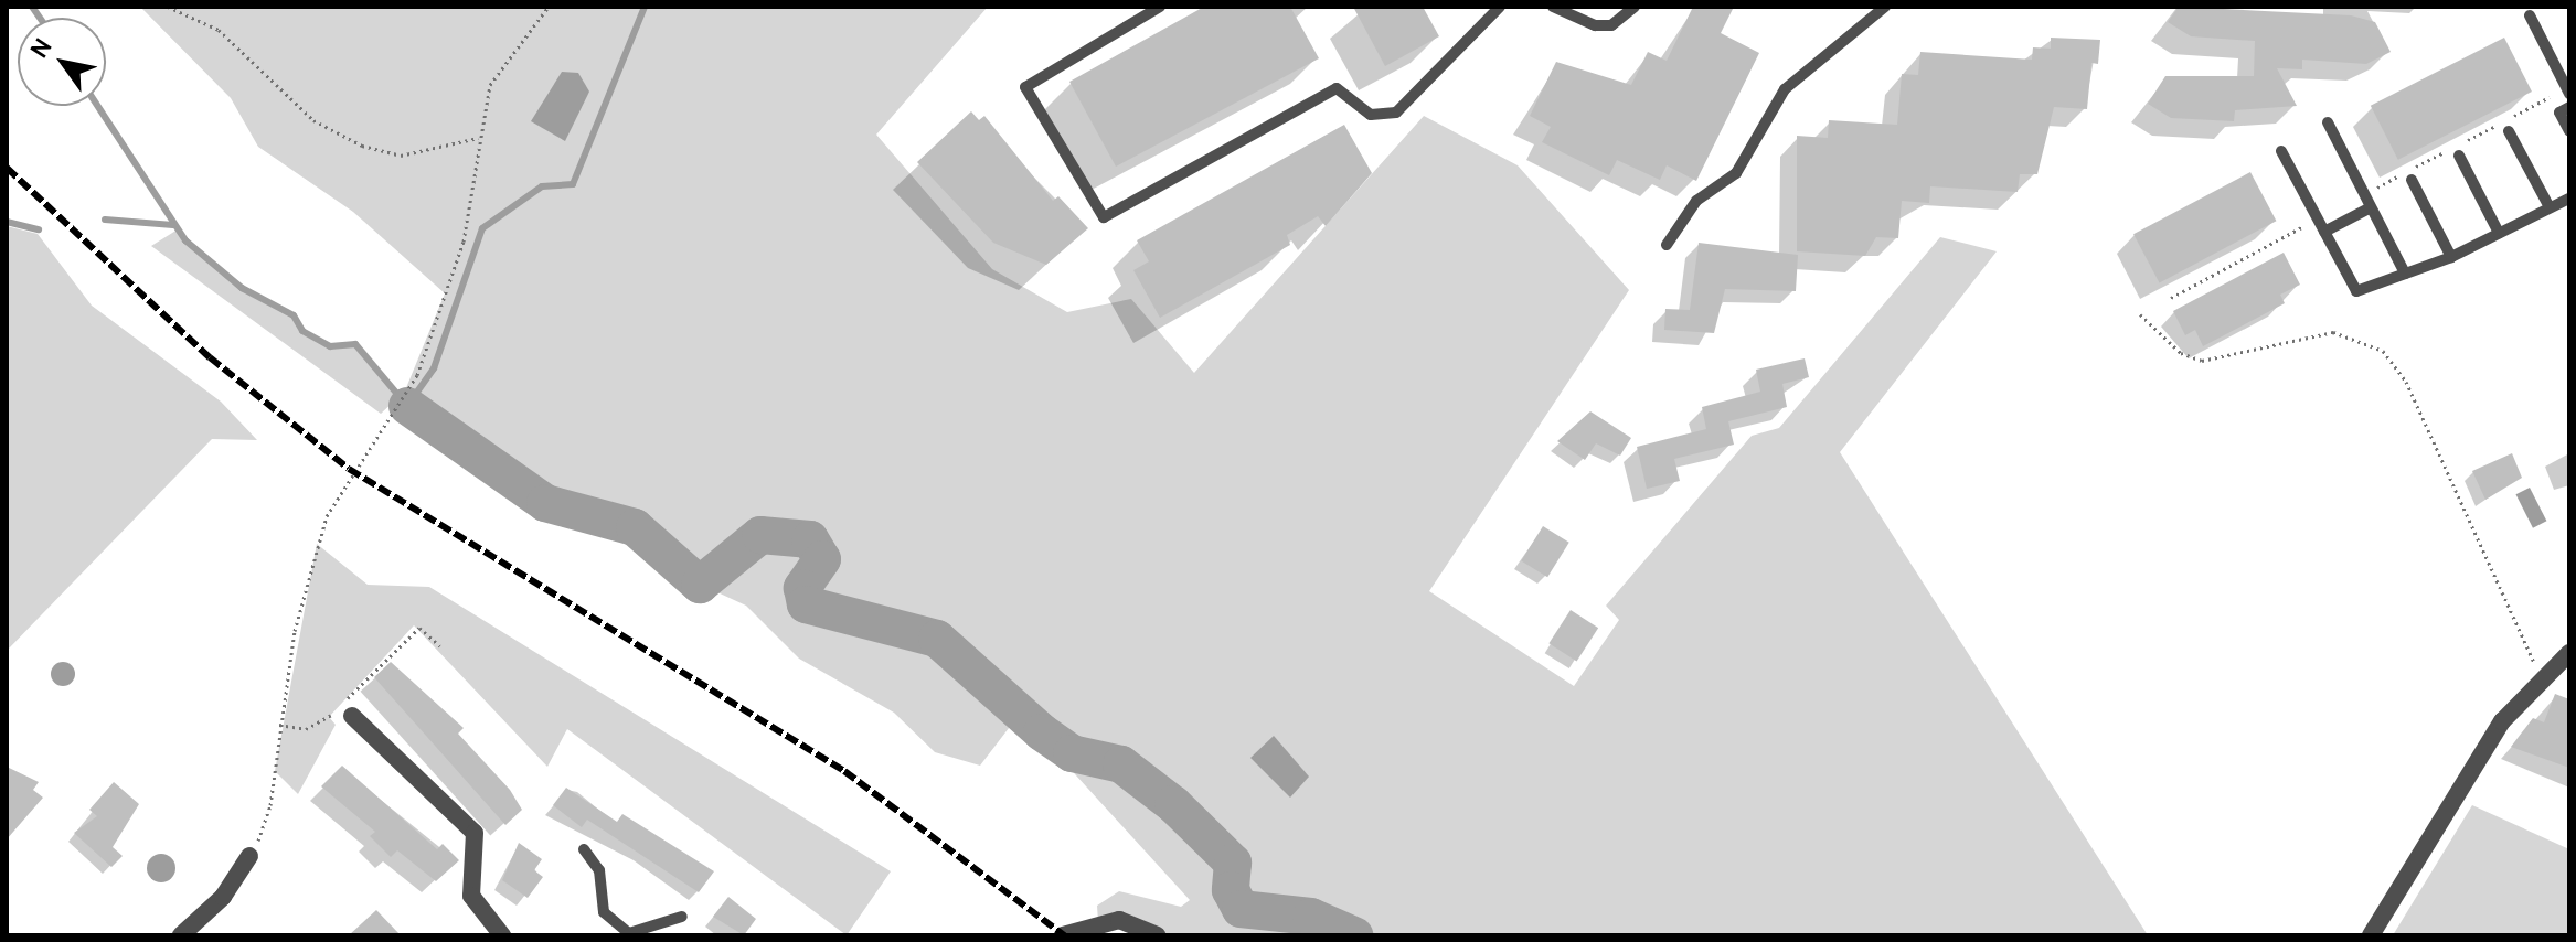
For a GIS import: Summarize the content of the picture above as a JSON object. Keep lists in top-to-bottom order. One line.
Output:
{"north":"top left"}
